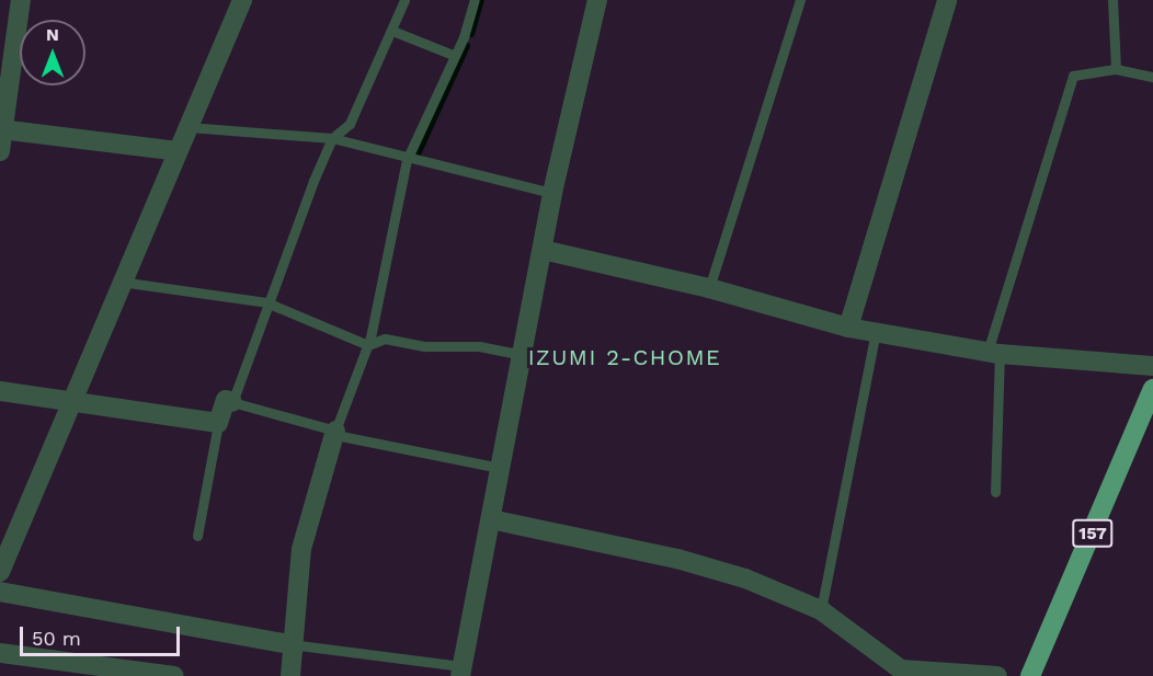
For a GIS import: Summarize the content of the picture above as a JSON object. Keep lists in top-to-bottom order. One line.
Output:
{"streets":{"highway":["157"]},"districts":["IZUMI 2-CHOME"],"scale_bar":"50 m","north":"top"}
